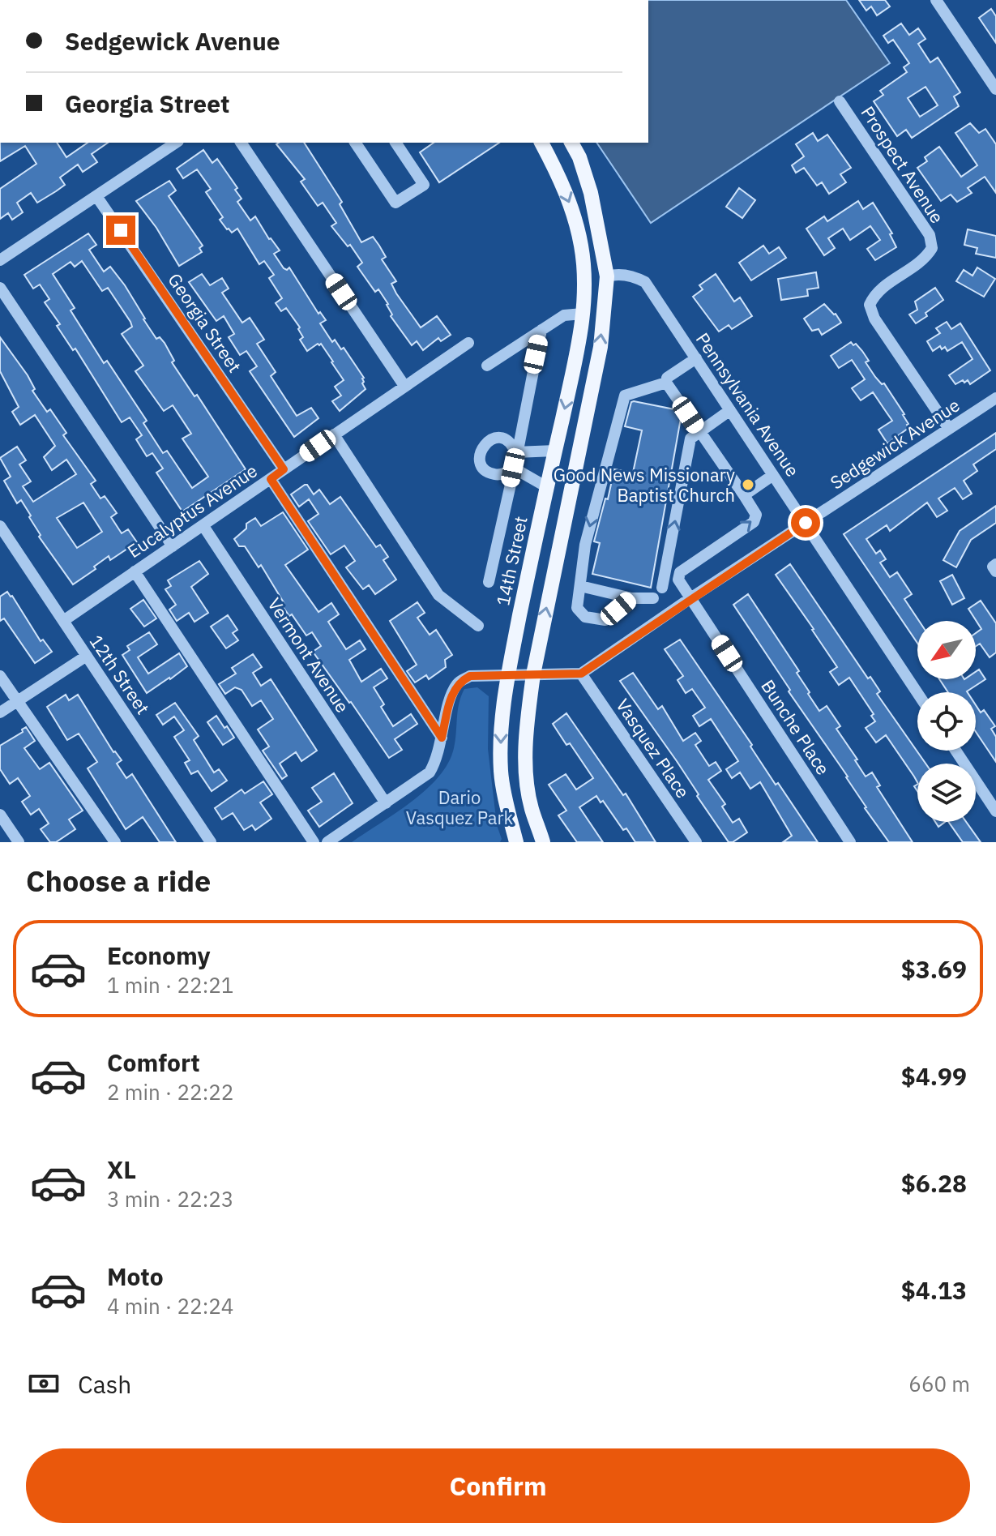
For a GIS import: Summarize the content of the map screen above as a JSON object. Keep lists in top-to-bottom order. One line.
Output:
{"streets":{"main road":["14th Street"],"street":["Prospect Avenue","Georgia Street","Pennsylvania Avenue","Sedgewick Avenue","Eucalyptus Avenue","Vermont Avenue","12th Street","Bunche Place","Vasquez Place"]},"crossings":[["Prospect Avenue","Sedgewick Avenue"],["Georgia Street","Eucalyptus Avenue"],["Pennsylvania Avenue","Sedgewick Avenue"],["Sedgewick Avenue","Bunche Place"],["Sedgewick Avenue","Vasquez Place"],["Eucalyptus Avenue","Vermont Avenue"],["Eucalyptus Avenue","12th Street"]],"parks":["Dario Vasquez Park"],"places":["Good News Missionary Baptist Church"],"north":"bottom left","page":{"banner":["Sedgewick Avenue","Georgia Street"],"heading":"Choose a ride","list":[{"name":"Economy","note":"1 min · 22:21","value":"$3.69"},{"name":"Comfort","note":"2 min · 22:22","value":"$4.99"},{"name":"XL","note":"3 min · 22:23","value":"$6.28"},{"name":"Moto","note":"4 min · 22:24","value":"$4.13"}],"pay":["Cash","660 m"],"buttons":"Confirm"}}
